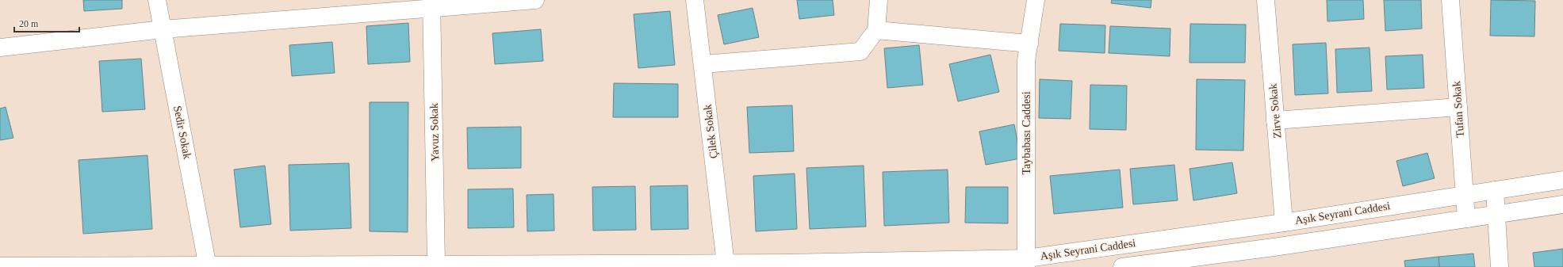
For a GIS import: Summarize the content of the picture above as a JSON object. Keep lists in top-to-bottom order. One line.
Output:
{"streets":{"street":["Tufan Sokak","Zirve Sokak","Çilek Sokak","Sedir Sokak","Yavuz Sokak","Taybabası Caddesi","Aşık Seyrani Caddesi"]},"crossings":[["Tufan Sokak","Aşık Seyrani Caddesi"],["Zirve Sokak","Aşık Seyrani Caddesi"],["Çilek Sokak","Aşık Seyrani Caddesi"],["Sedir Sokak","Aşık Seyrani Caddesi"],["Yavuz Sokak","Aşık Seyrani Caddesi"],["Taybabası Caddesi","Aşık Seyrani Caddesi"]],"scale_bar":"20 m"}
